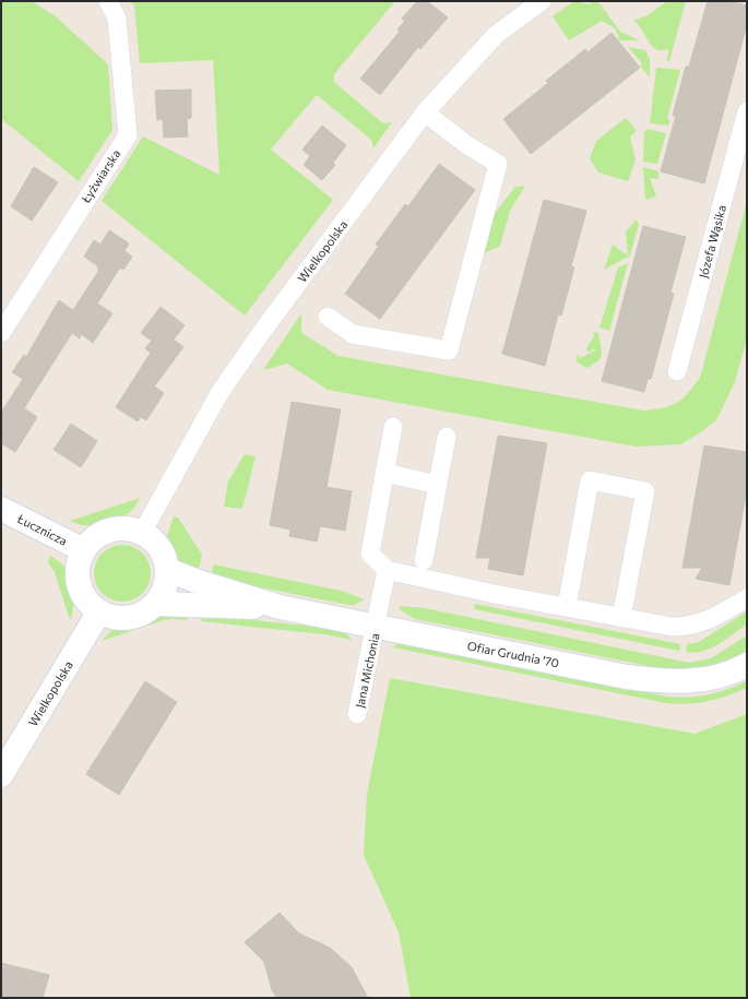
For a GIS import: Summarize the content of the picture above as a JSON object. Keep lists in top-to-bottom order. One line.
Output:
{"streets":{"street":["Łyżwiarska","Józefa Wąsika","Wielkopolska","Łucznicza","Ofiar Grudnia '70","Jana Michonia"]},"crossings":[["Wielkopolska","Łucznicza"],["Wielkopolska","Ofiar Grudnia '70"],["Łucznicza","Ofiar Grudnia '70"],["Ofiar Grudnia '70","Jana Michonia"]]}
